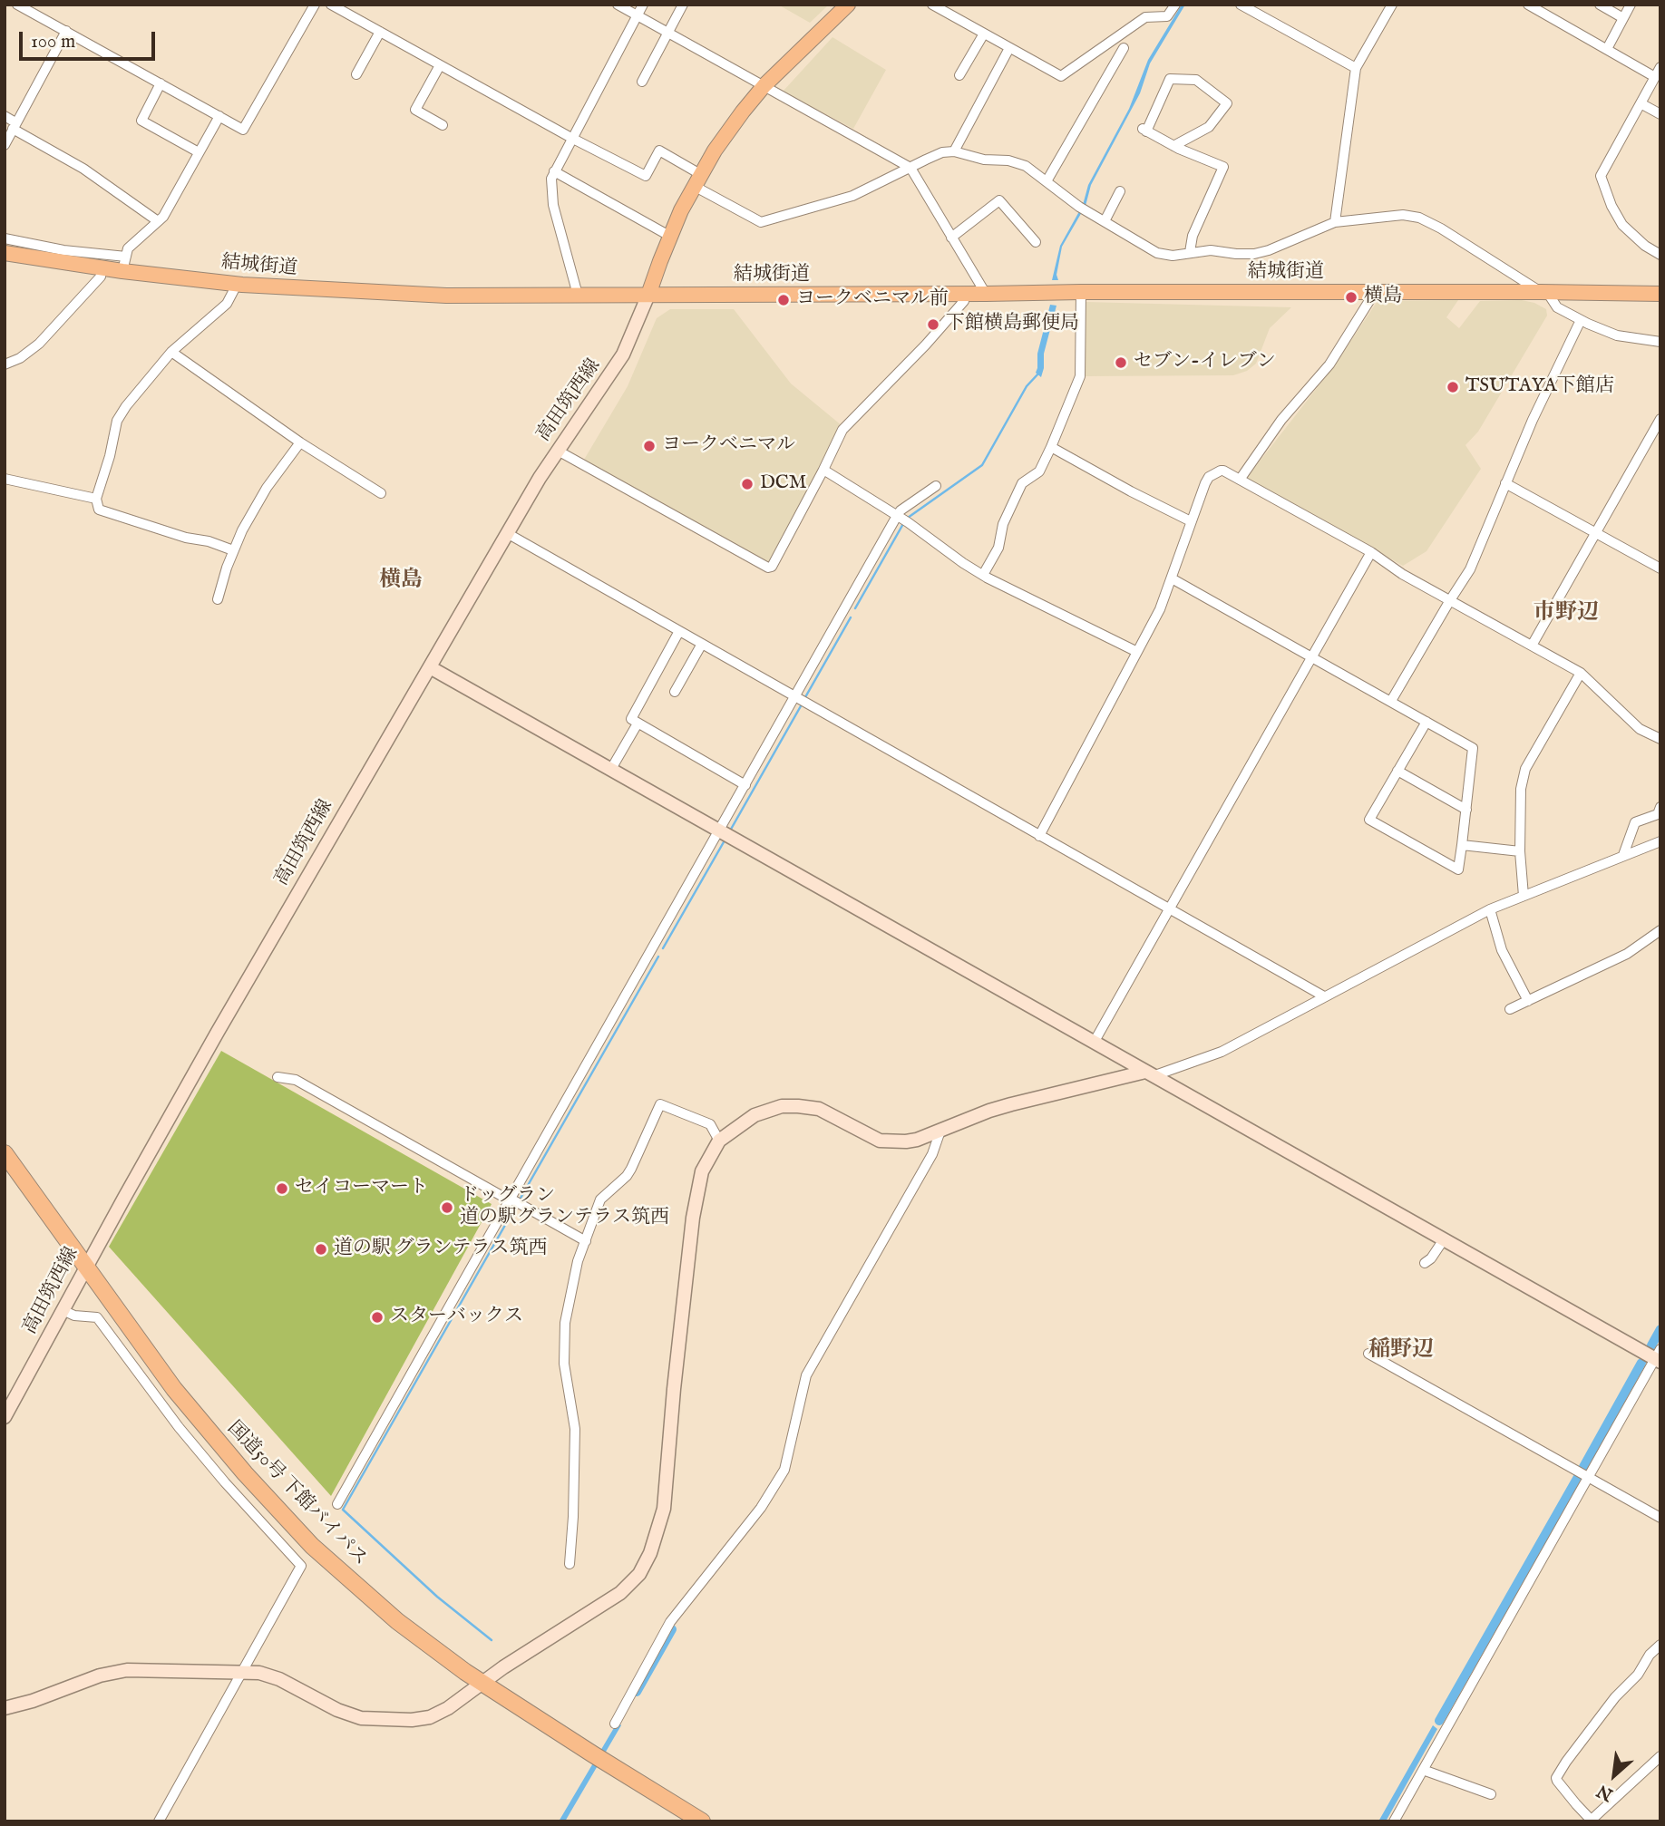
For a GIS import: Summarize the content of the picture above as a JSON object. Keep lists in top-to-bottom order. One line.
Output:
{"streets":{"highway":["国道50号 下館バイパス"],"main road":["結城街道"],"street":["高田筑西線"]},"crossings":[["結城街道","高田筑西線"],["高田筑西線","国道50号 下館バイパス"]],"districts":["横島","市野辺","稲野辺"],"places":["横島","ヨークベニマル前","下館横島郵便局","セブン-イレブン","TSUTAYA下館店","ヨークベニマル","DCM","セイコーマート","ドッグラン 道の駅グランテラス筑西","道の駅 グランテラス筑西","スターバックス"],"scale_bar":"100 m","north":"bottom left"}
